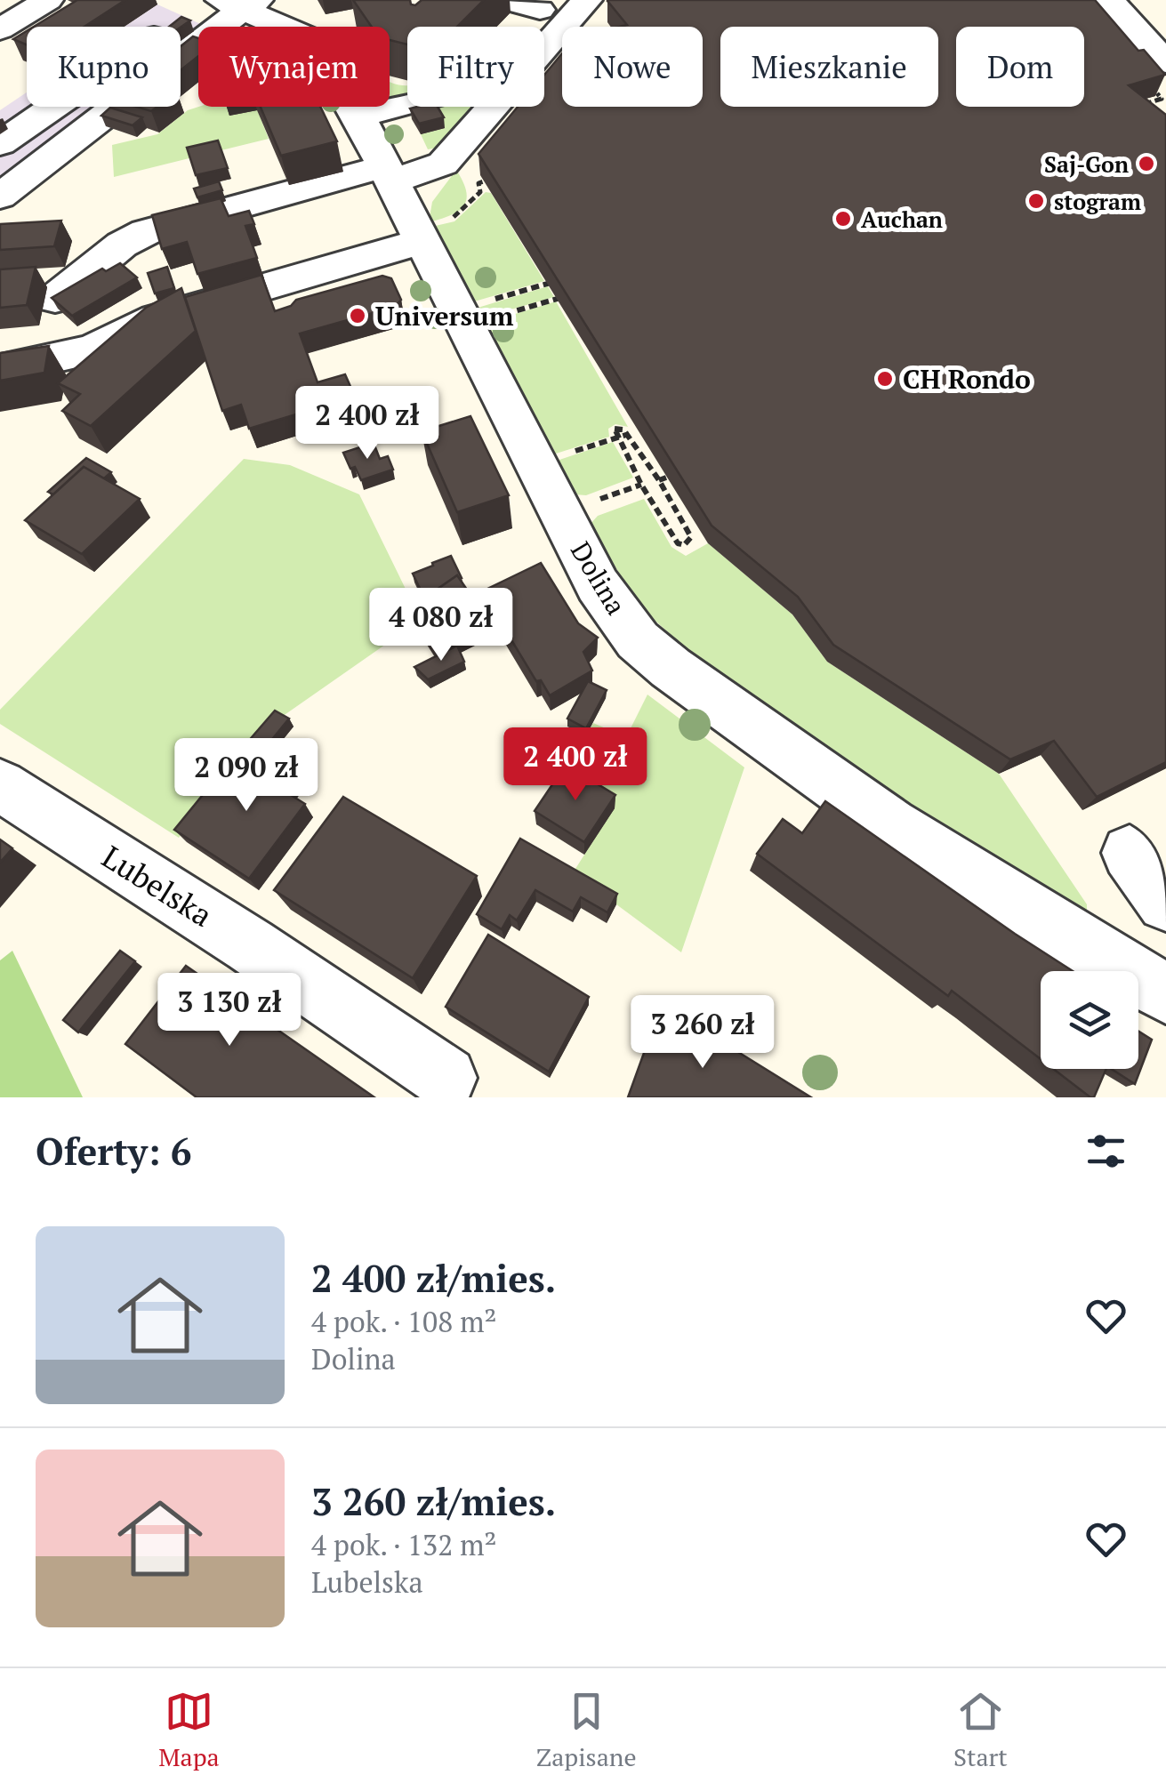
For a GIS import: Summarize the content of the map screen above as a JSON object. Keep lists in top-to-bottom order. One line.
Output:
{"streets":{"street":["Dolina","Lubelska"]},"places":["Saj-Gon","stogram","Auchan","Universum","CH Rondo"],"page":{"chip":["Kupno","Wynajem","Filtry","Nowe","Mieszkanie","Dom"],"price":["2 400 zł","4 080 zł","2 400 zł","2 090 zł","3 130 zł","3 260 zł"],"heading":"Oferty: 6","list":[{"name":"2 400 zł/mies.","note":"4 pok. · 108 m² · Dolina"},{"name":"3 260 zł/mies.","note":"4 pok. · 132 m² · Lubelska"}],"tabs":["Mapa","Zapisane","Start"]}}
